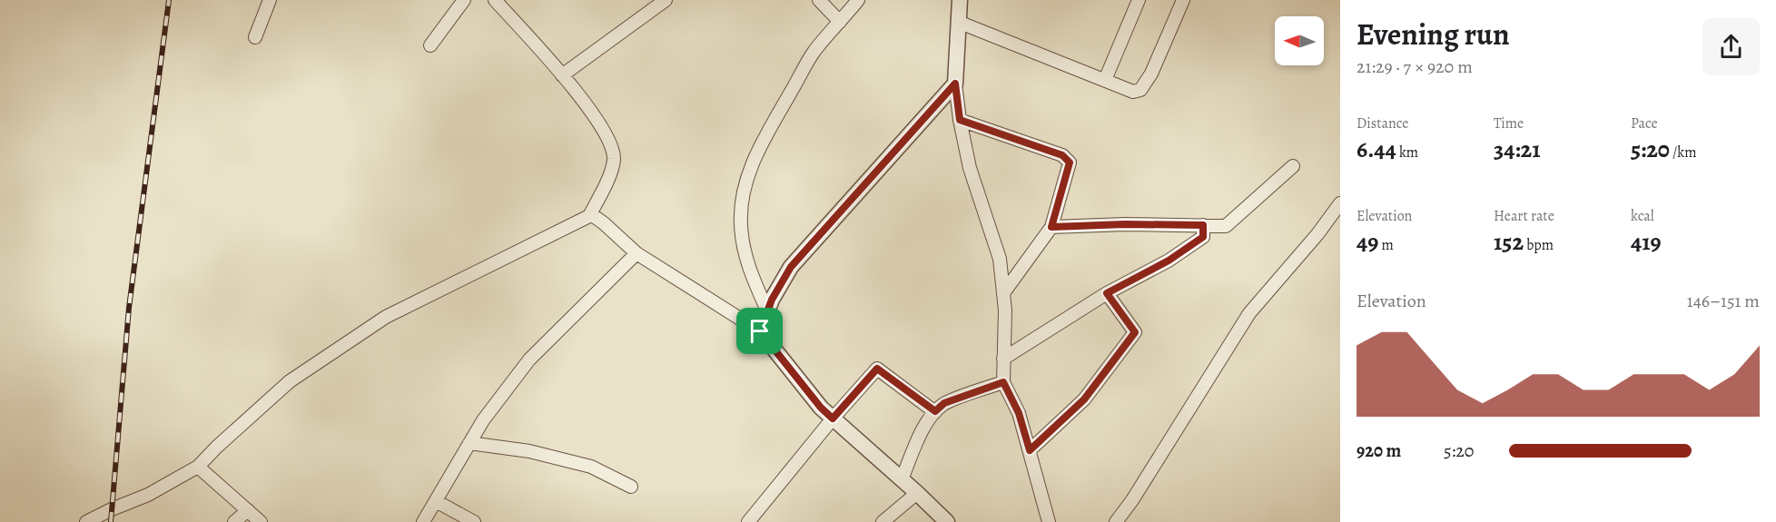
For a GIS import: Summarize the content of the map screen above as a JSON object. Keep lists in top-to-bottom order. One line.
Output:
{"north":"left","page":{"heading":["Evening run","21:29 · 7 × 920 m"],"stats":[["Distance","6.44 km"],["Time","34:21"],["Pace","5:20 /km"],["Elevation","49 m"],["Heart rate","152 bpm"],["kcal","419"]],"chart":["Elevation","146–151 m"],"list":[{"name":"920 m","note":"5:20"}]}}
